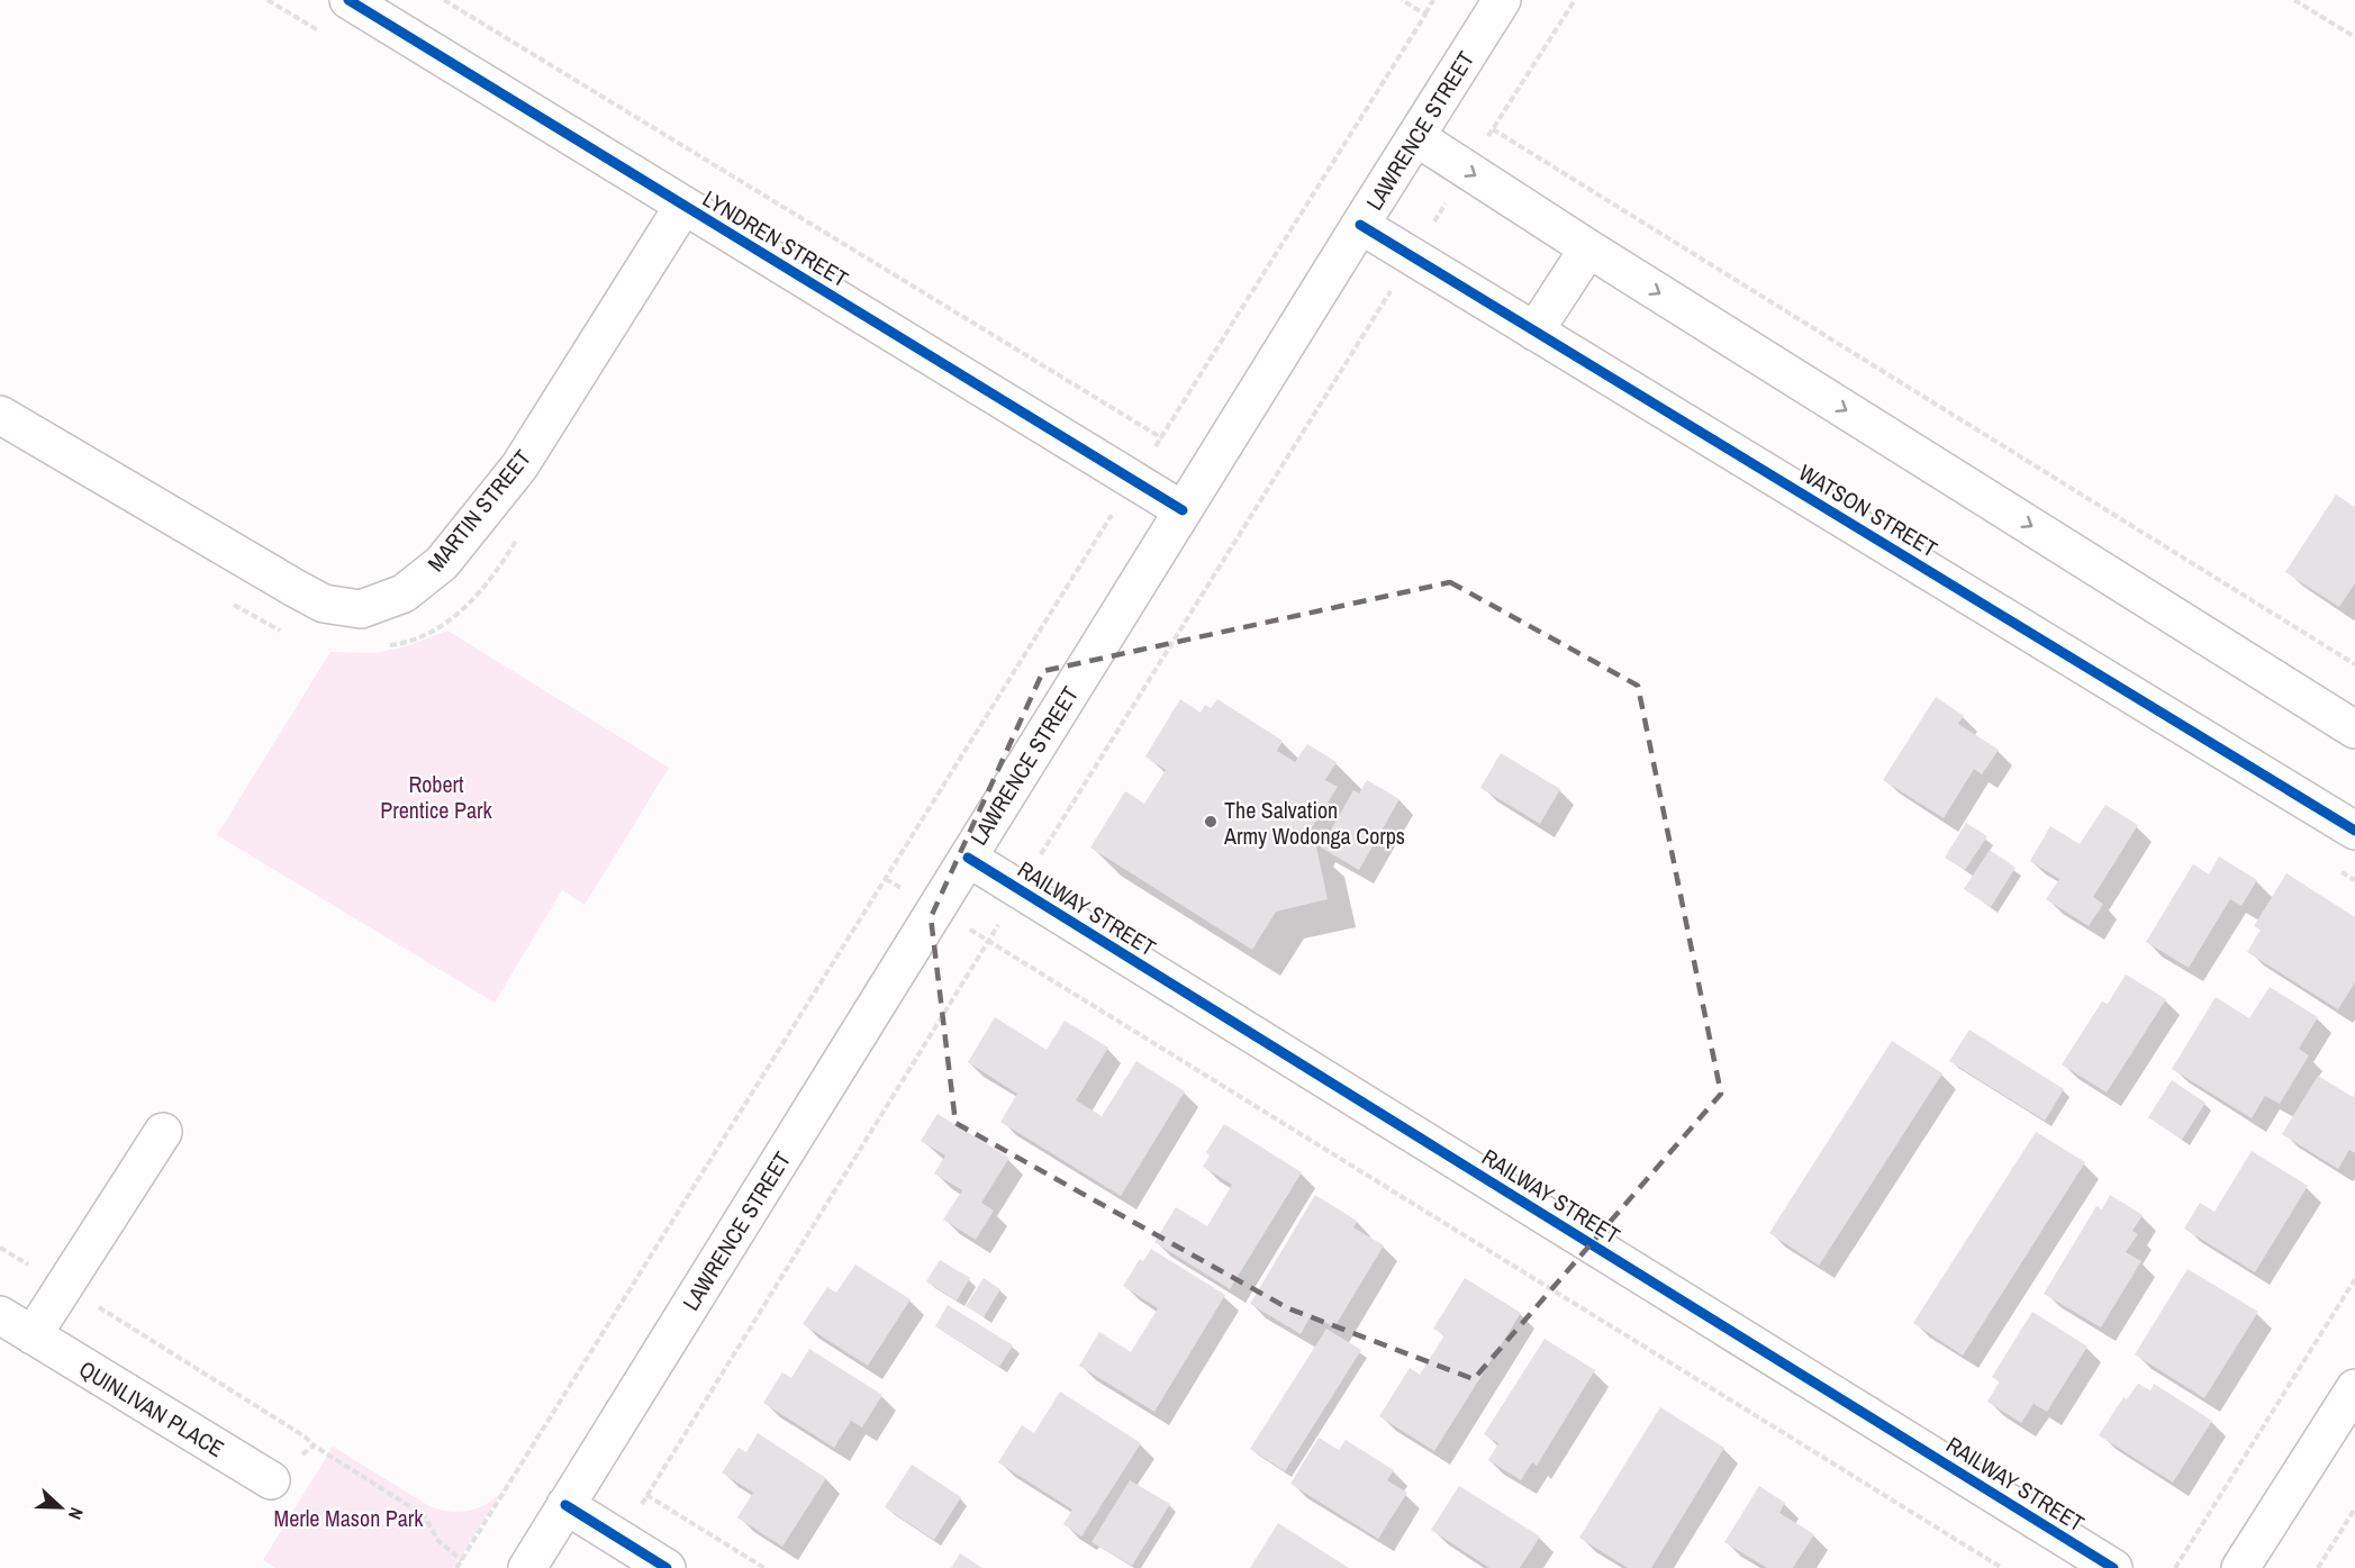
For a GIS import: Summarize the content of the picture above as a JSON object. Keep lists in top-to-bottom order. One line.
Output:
{"streets":{"street":["LAWRENCE STREET","LYNDREN STREET","MARTIN STREET","WATSON STREET","RAILWAY STREET","QUINLIVAN PLACE"]},"crossings":[["LAWRENCE STREET","LYNDREN STREET"],["LAWRENCE STREET","WATSON STREET"],["LAWRENCE STREET","RAILWAY STREET"],["LYNDREN STREET","MARTIN STREET"]],"parks":["Robert Prentice Park","Merle Mason Park"],"places":["The Salvation Army Wodonga Corps"],"north":"right"}
